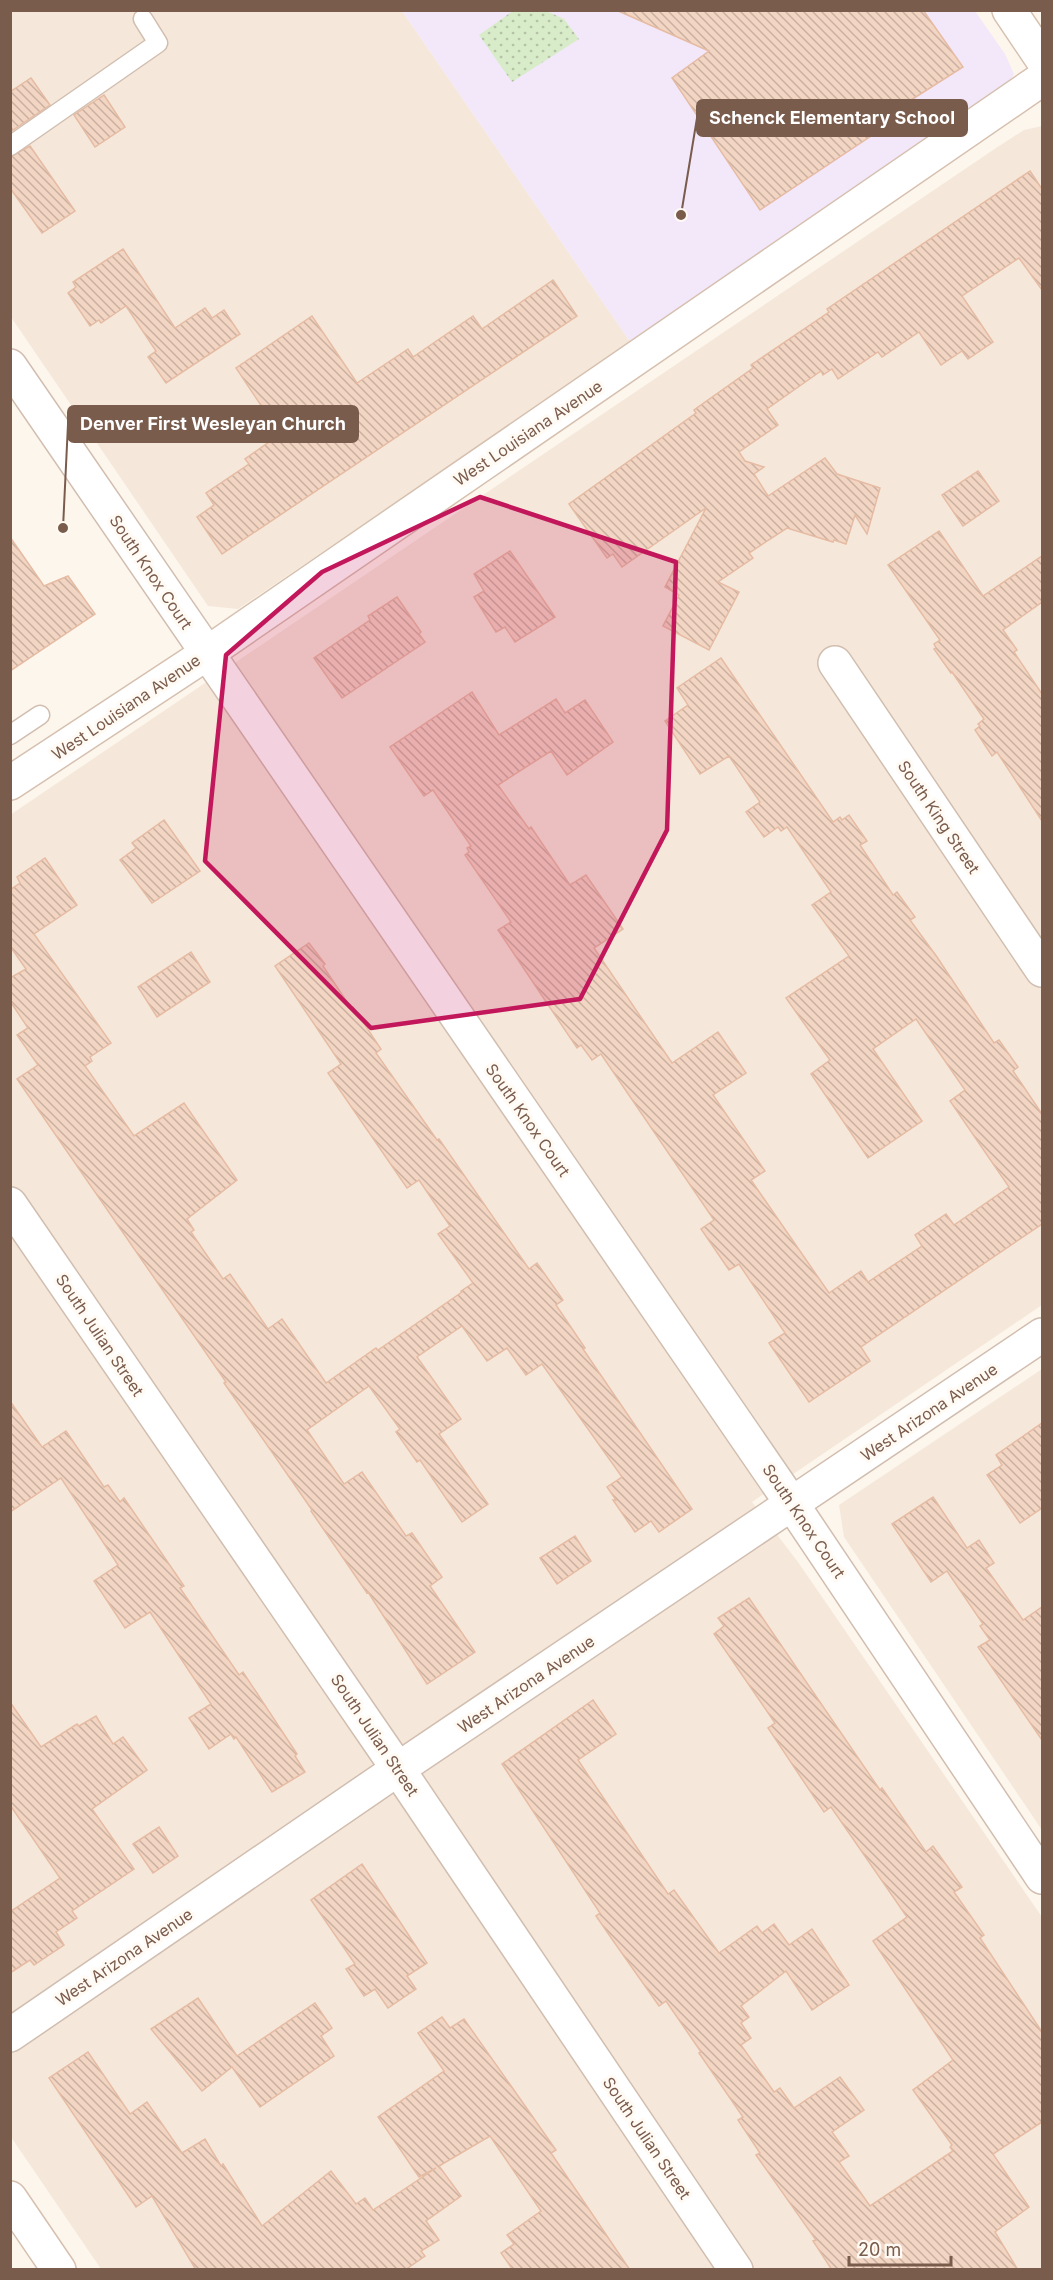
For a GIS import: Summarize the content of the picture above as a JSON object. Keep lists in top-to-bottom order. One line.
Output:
{"streets":{"street":["West Louisiana Avenue","South Knox Court","South King Street","South Julian Street","West Arizona Avenue"]},"crossings":[["West Louisiana Avenue","South Knox Court"],["South Knox Court","West Arizona Avenue"],["South Julian Street","West Arizona Avenue"]],"places":["Schenck Elementary School","Denver First Wesleyan Church"],"scale_bar":"20 m"}
